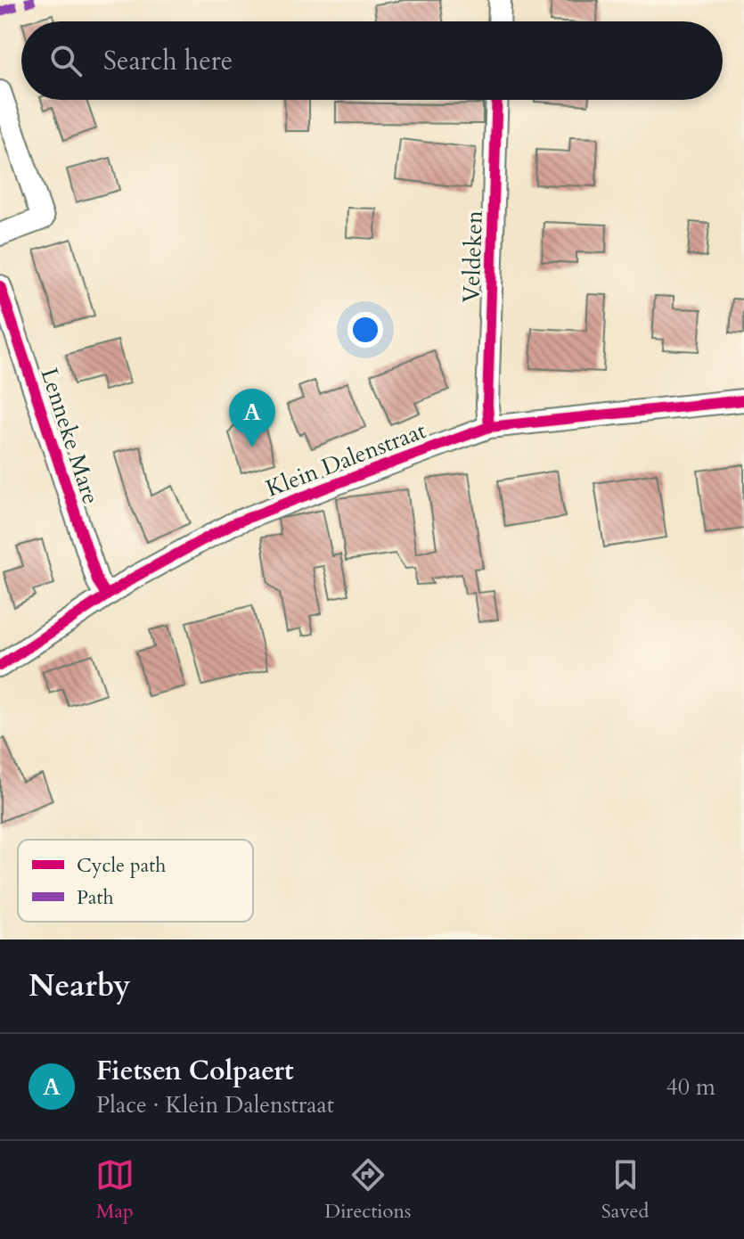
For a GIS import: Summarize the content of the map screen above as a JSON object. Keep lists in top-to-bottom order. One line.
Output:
{"streets":{"street":["Veldeken","Lenneke Mare","Klein Dalenstraat"]},"crossings":[["Veldeken","Klein Dalenstraat"],["Lenneke Mare","Klein Dalenstraat"]],"legend":["Cycle path","Path"],"page":{"search":"Search here","pins":"A","heading":"Nearby","list":[{"mark":"A","name":"Fietsen Colpaert","note":"Place · Klein Dalenstraat","value":"40 m"}],"nav":["Map","Directions","Saved"]}}
